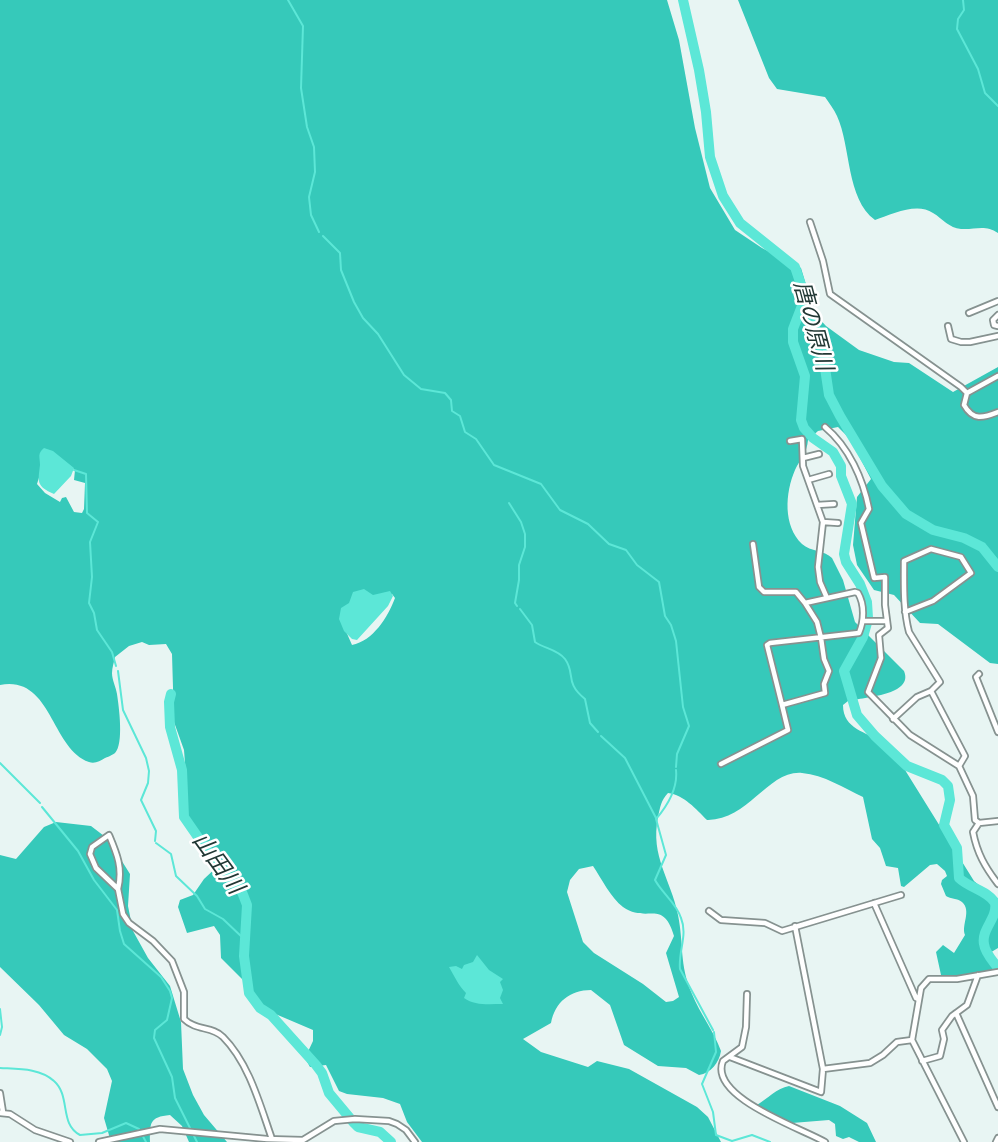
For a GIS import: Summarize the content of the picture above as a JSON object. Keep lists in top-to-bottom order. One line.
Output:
{"water":["唐の原川","山田川"]}
